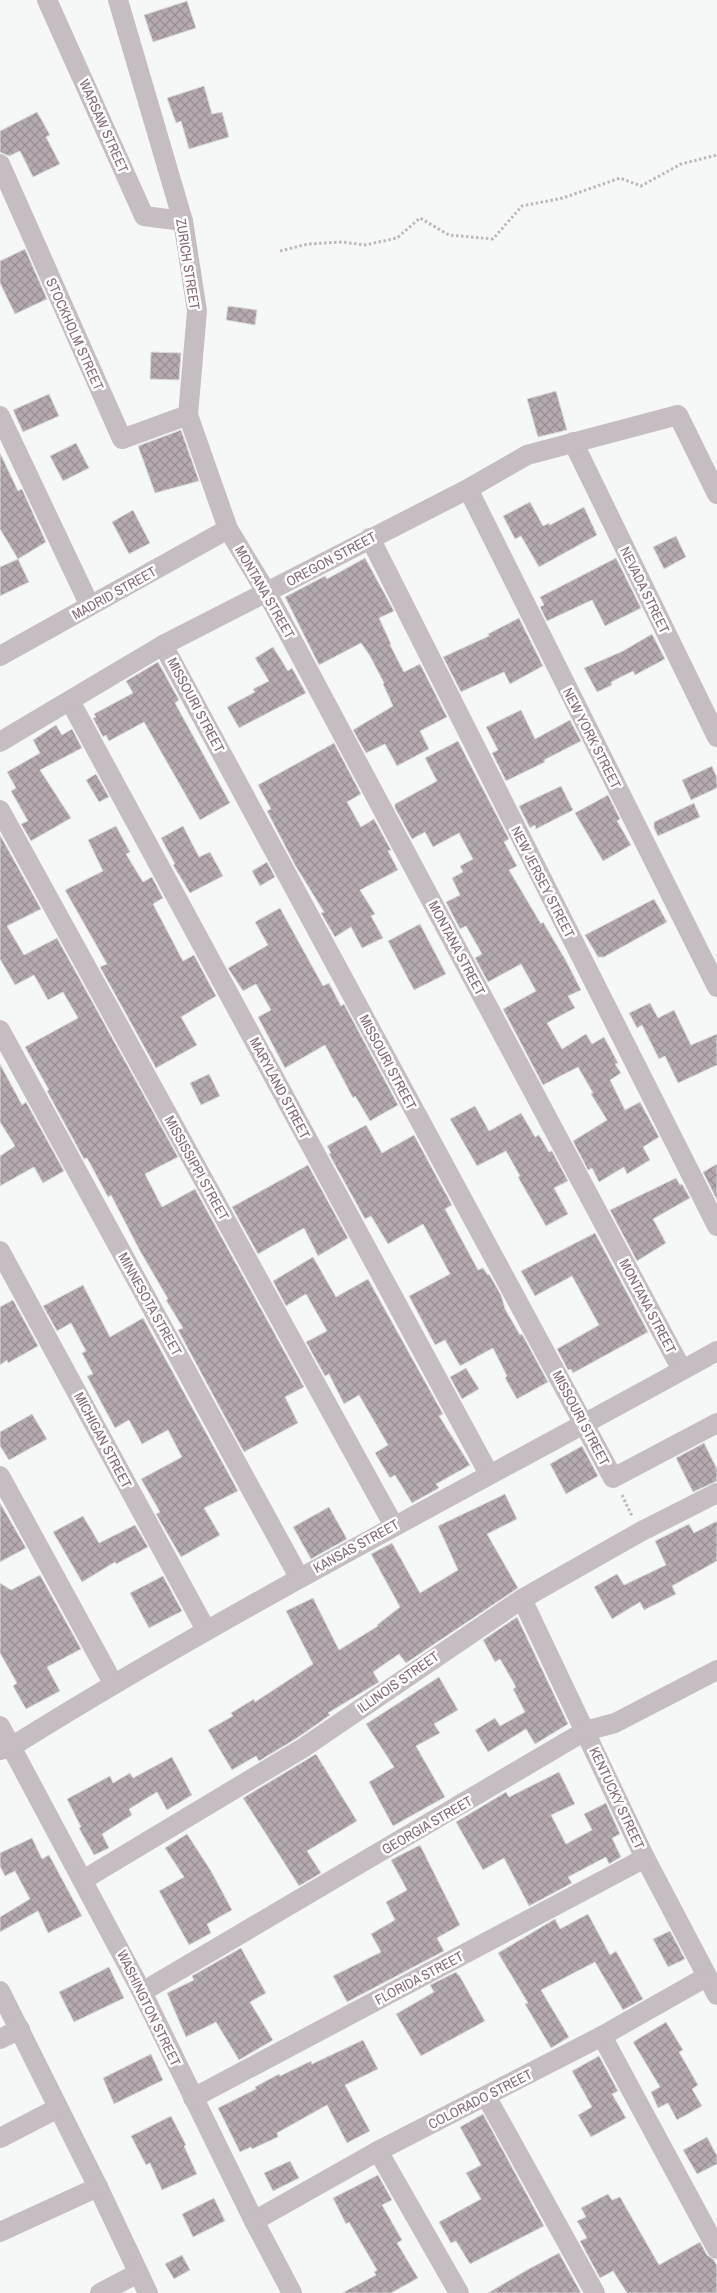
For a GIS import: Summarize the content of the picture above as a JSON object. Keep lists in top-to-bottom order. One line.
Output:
{"streets":{"street":["WARSAW STREET","ZURICH STREET","STOCKHOLM STREET","OREGON STREET","NEVADA STREET","MONTANA STREET","MADRID STREET","MISSOURI STREET","NEW YORK STREET","NEW JERSEY STREET","MARYLAND STREET","MISSISSIPPI STREET","MINNESOTA STREET","MICHIGAN STREET","KANSAS STREET","ILLINOIS STREET","KENTUCKY STREET","GEORGIA STREET","FLORIDA STREET","WASHINGTON STREET","COLORADO STREET"]},"crossings":[["WARSAW STREET","ZURICH STREET"],["ZURICH STREET","STOCKHOLM STREET"],["ZURICH STREET","MONTANA STREET"],["ZURICH STREET","MADRID STREET"],["OREGON STREET","NEVADA STREET"],["OREGON STREET","MONTANA STREET"],["OREGON STREET","MISSOURI STREET"],["OREGON STREET","NEW YORK STREET"],["OREGON STREET","NEW JERSEY STREET"],["OREGON STREET","MARYLAND STREET"],["MONTANA STREET","MADRID STREET"],["MONTANA STREET","KANSAS STREET"],["MISSOURI STREET","KANSAS STREET"],["MARYLAND STREET","KANSAS STREET"],["MISSISSIPPI STREET","KANSAS STREET"],["MINNESOTA STREET","KANSAS STREET"],["MICHIGAN STREET","KANSAS STREET"],["KANSAS STREET","WASHINGTON STREET"],["ILLINOIS STREET","KENTUCKY STREET"],["ILLINOIS STREET","WASHINGTON STREET"],["KENTUCKY STREET","GEORGIA STREET"],["KENTUCKY STREET","FLORIDA STREET"],["KENTUCKY STREET","COLORADO STREET"],["GEORGIA STREET","WASHINGTON STREET"],["FLORIDA STREET","WASHINGTON STREET"],["WASHINGTON STREET","COLORADO STREET"]]}
